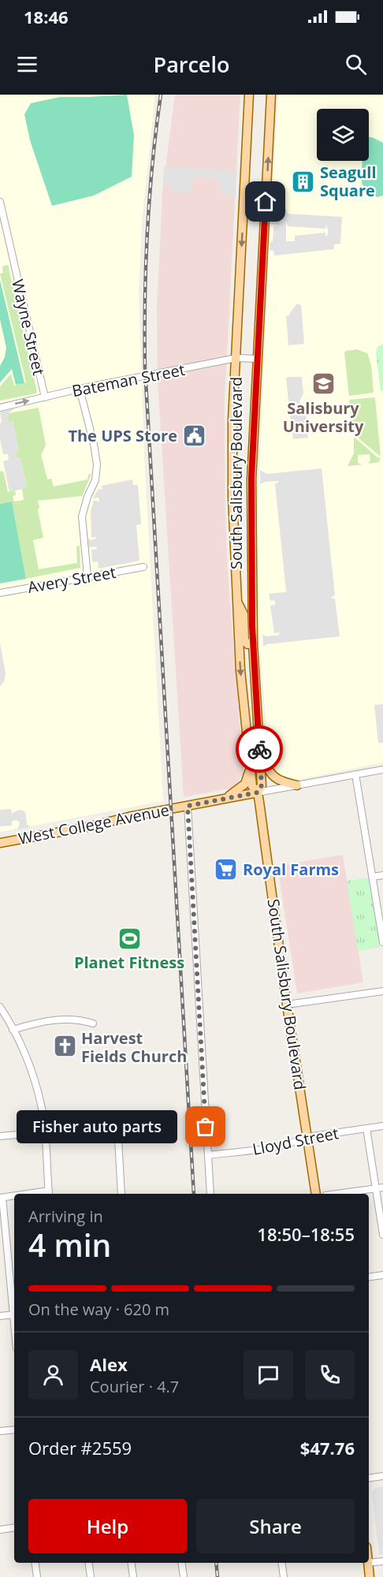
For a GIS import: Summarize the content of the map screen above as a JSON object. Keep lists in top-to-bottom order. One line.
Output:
{"streets":{"main road":["South Salisbury Boulevard","West College Avenue"],"street":["Wayne Street","Bateman Street","Avery Street","Lloyd Street"]},"crossings":[["Wayne Street","Bateman Street"],["Bateman Street","South Salisbury Boulevard"],["South Salisbury Boulevard","West College Avenue"],["South Salisbury Boulevard","Lloyd Street"]],"places":{"building":["Seagull Square"],"school or university":["Salisbury University"],"public building":["The UPS Store"],"supermarket":["Royal Farms"],"sports":["Planet Fitness"],"church":["Harvest Fields Church"],"other":["Fisher auto parts"]},"page":{"status":"18:46","header":"Parcelo","bubble":"Fisher auto parts","heading":["4 min","Arriving in","18:50–18:55"],"panel":["Alex","Courier · 4.7","Order #2559","$47.76"],"bar":"On the way · 620 m","buttons":["Help","Share"]}}
